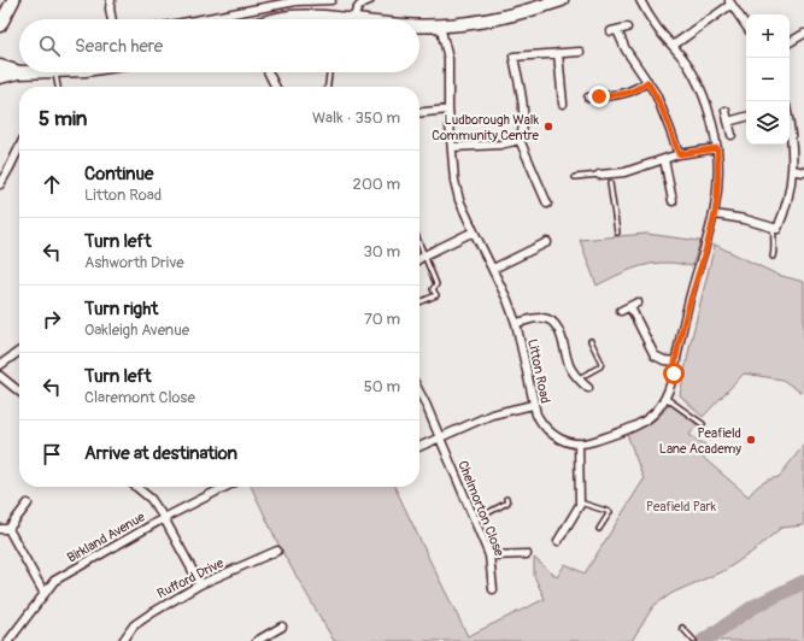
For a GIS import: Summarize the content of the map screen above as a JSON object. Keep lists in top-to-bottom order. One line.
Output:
{"streets":{"street":["Litton Road","Chelmorton Close","Birkland Avenue","Rufford Drive"]},"parks":["Peafield Park"],"places":["Ludborough Walk Community Centre","Peafield Lane Academy"],"page":{"map_buttons":["+","−"],"search":"Search here","heading":["5 min","Walk · 350 m"],"list":[["Continue","Litton Road","200 m"],["Turn left","Ashworth Drive","30 m"],["Turn right","Oakleigh Avenue","70 m"],["Turn left","Claremont Close","50 m"],"Arrive at destination"]}}
